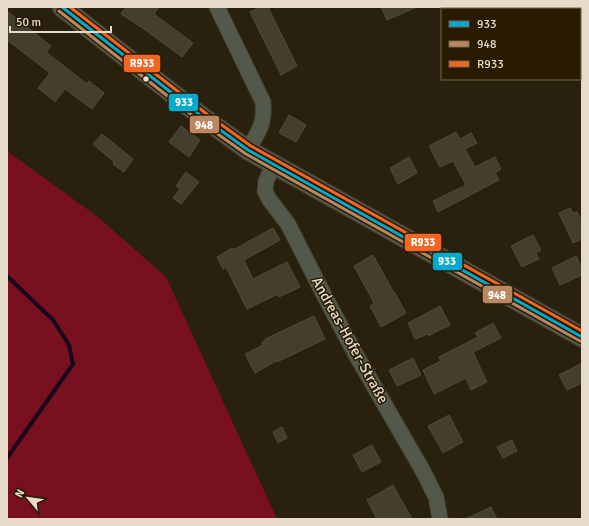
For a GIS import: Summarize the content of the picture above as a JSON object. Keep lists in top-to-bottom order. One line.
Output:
{"streets":{"street":["Andreas-Hofer-Straße"]},"lines":["transit line 933","transit line R933","transit line 948"],"legend":["933","948","R933"],"scale_bar":"50 m","north":"top left"}
